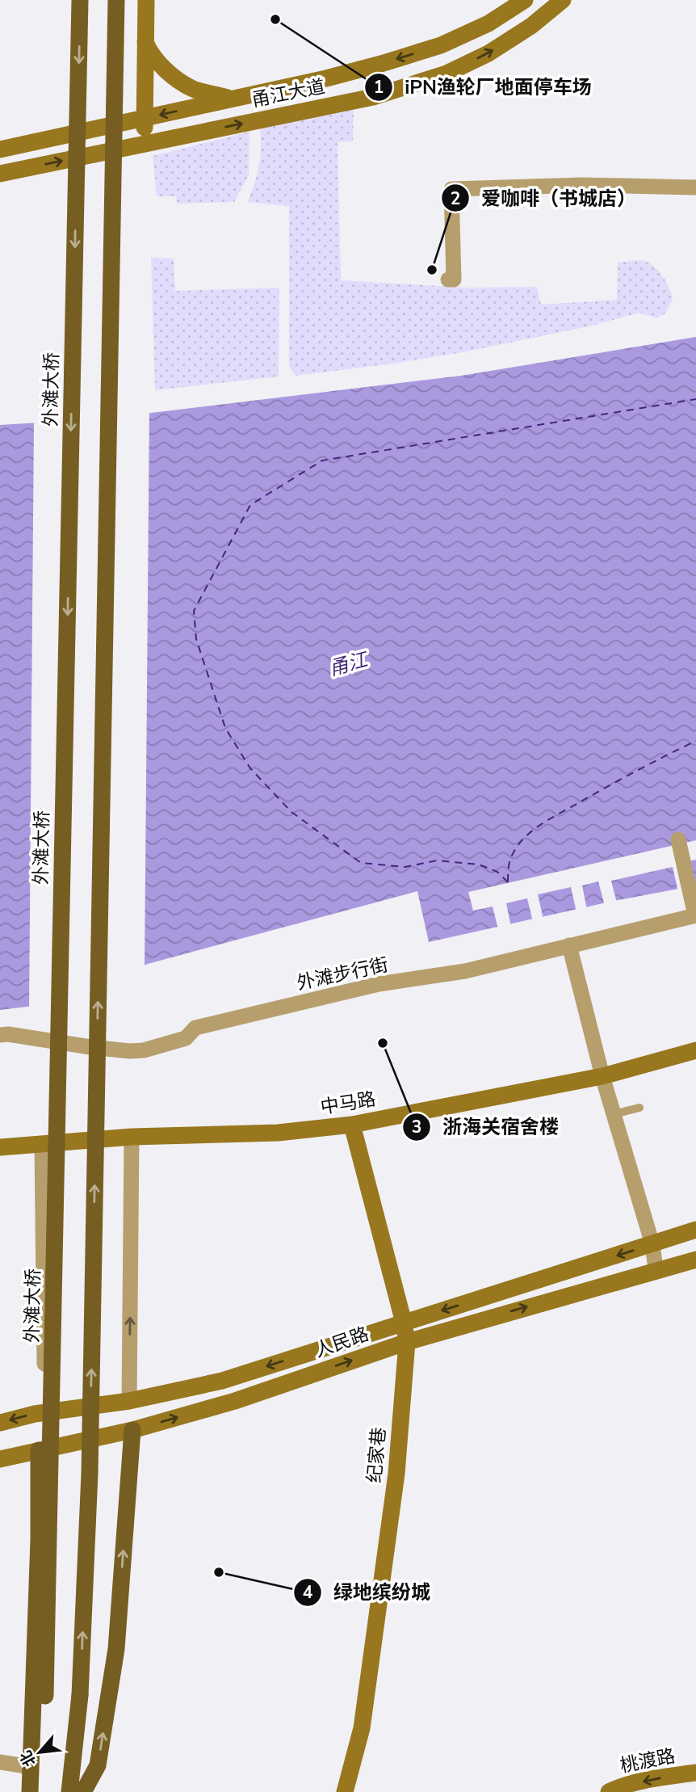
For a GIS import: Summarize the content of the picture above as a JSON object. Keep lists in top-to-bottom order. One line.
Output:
{"streets":{"main road":["外滩大桥"],"street":["甬江大道","外滩步行街","中马路","人民路","纪家巷","桃渡路"]},"crossings":[["中马路","纪家巷"],["人民路","纪家巷"]],"one_way":["桃渡路"],"water":["甬江"],"places":["iPN渔轮厂地面停车场","爱咖啡（书城店）","浙海关宿舍楼","绿地缤纷城"],"north":"bottom left"}
